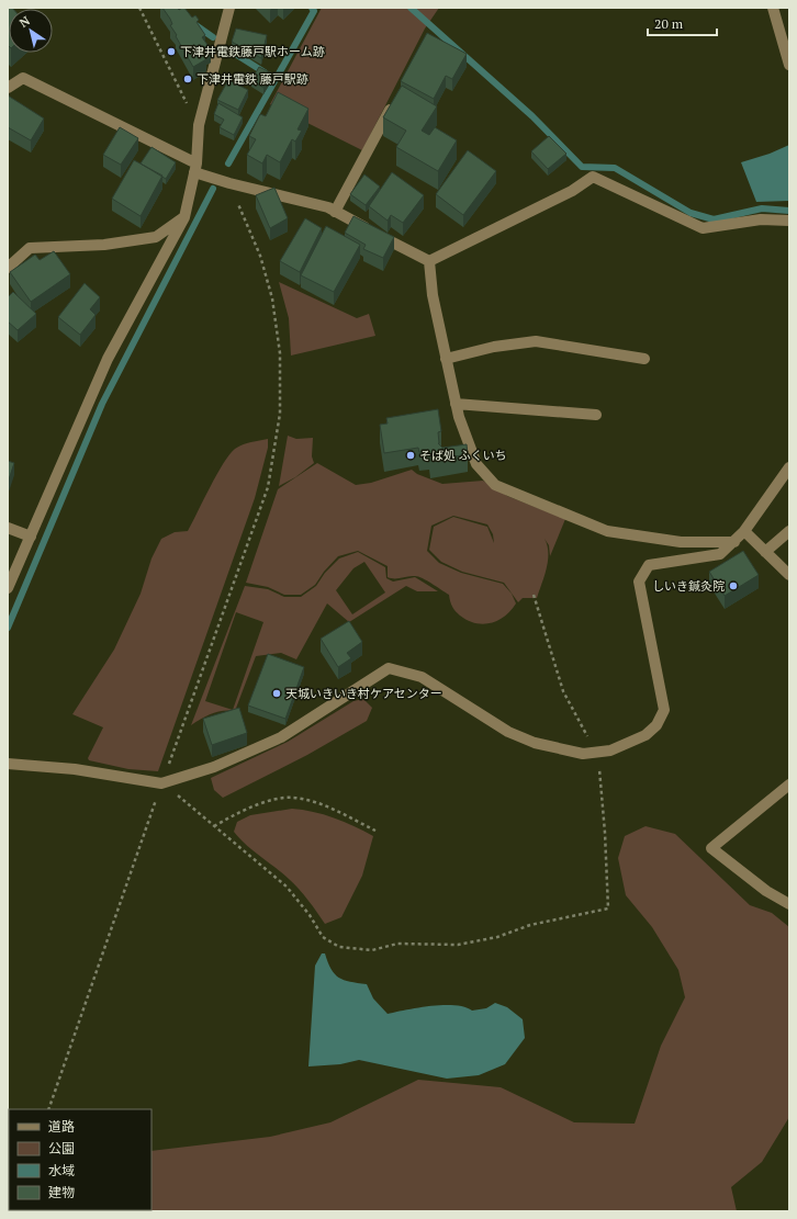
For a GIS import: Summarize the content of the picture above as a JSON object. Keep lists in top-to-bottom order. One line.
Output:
{"places":["下津井電鉄藤戸駅ホーム跡","下津井電鉄 藤戸駅跡","そば処 ふくいち","しいき鍼灸院","天城いきいき村ケアセンター"],"legend":["道路","公園","水域","建物"],"scale_bar":"20 m","north":"top left"}
